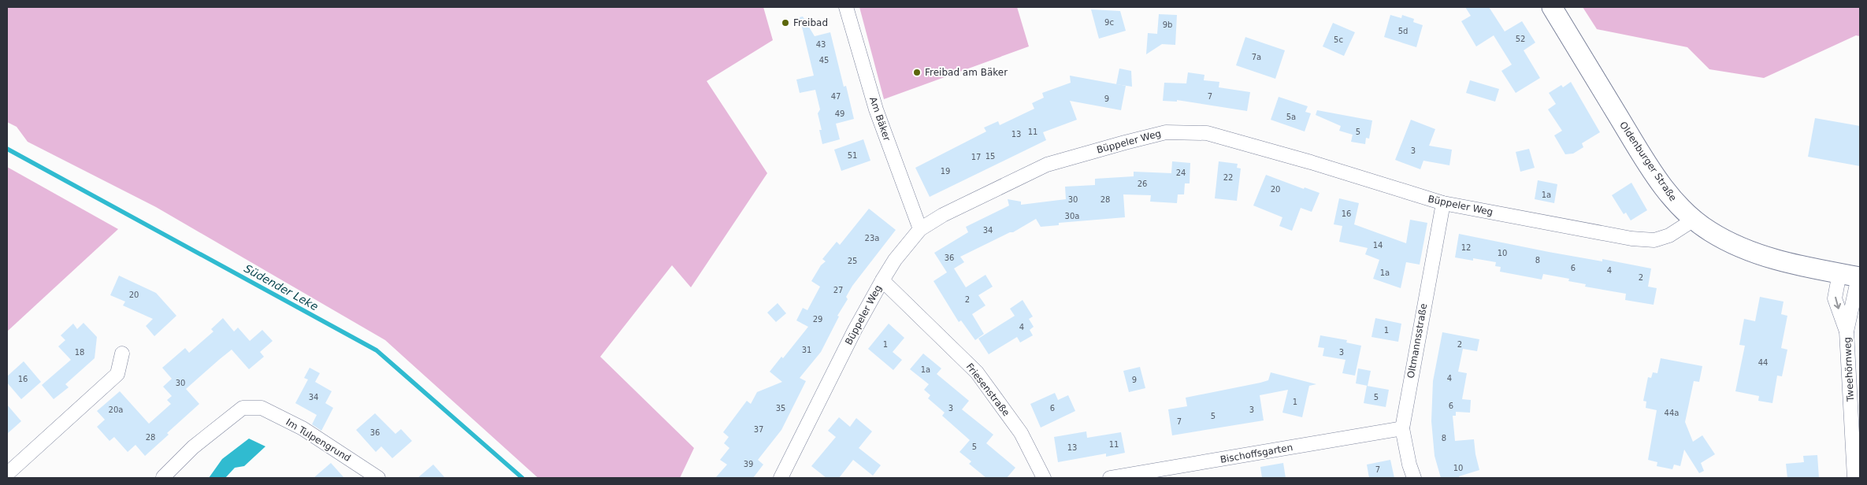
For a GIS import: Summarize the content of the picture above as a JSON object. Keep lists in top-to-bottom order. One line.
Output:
{"streets":{"main road":["Oldenburger Straße"],"street":["Am Bäker","Büppeler Weg","Oltmannsstraße","Tweehörnweg","Friesenstraße","Im Tulpengrund","Bischoffsgarten"]},"crossings":[["Am Bäker","Büppeler Weg"],["Büppeler Weg","Oldenburger Straße"],["Büppeler Weg","Oltmannsstraße"],["Büppeler Weg","Friesenstraße"],["Oldenburger Straße","Tweehörnweg"],["Oltmannsstraße","Bischoffsgarten"]],"water":["Südender Leke"],"places":["Freibad","Freibad am Bäker"],"house_numbers":["9c","9b","5d","52","5c","43","7a","45","47","7","9","49","5a","11","5","13","3","51","15","17","19","24","22","26","20","1a","30","28","16","30a","34","23a","14","12","10","36","8","25","6","4","1a","2","27","20","2","29","4","1","1","2","31","18","3","44","1a","4","16","9","30","34","5","1","6","35","3","6","20a","3","44a","5","7","37","36","28","8","11","5","13","39","10","7"]}
